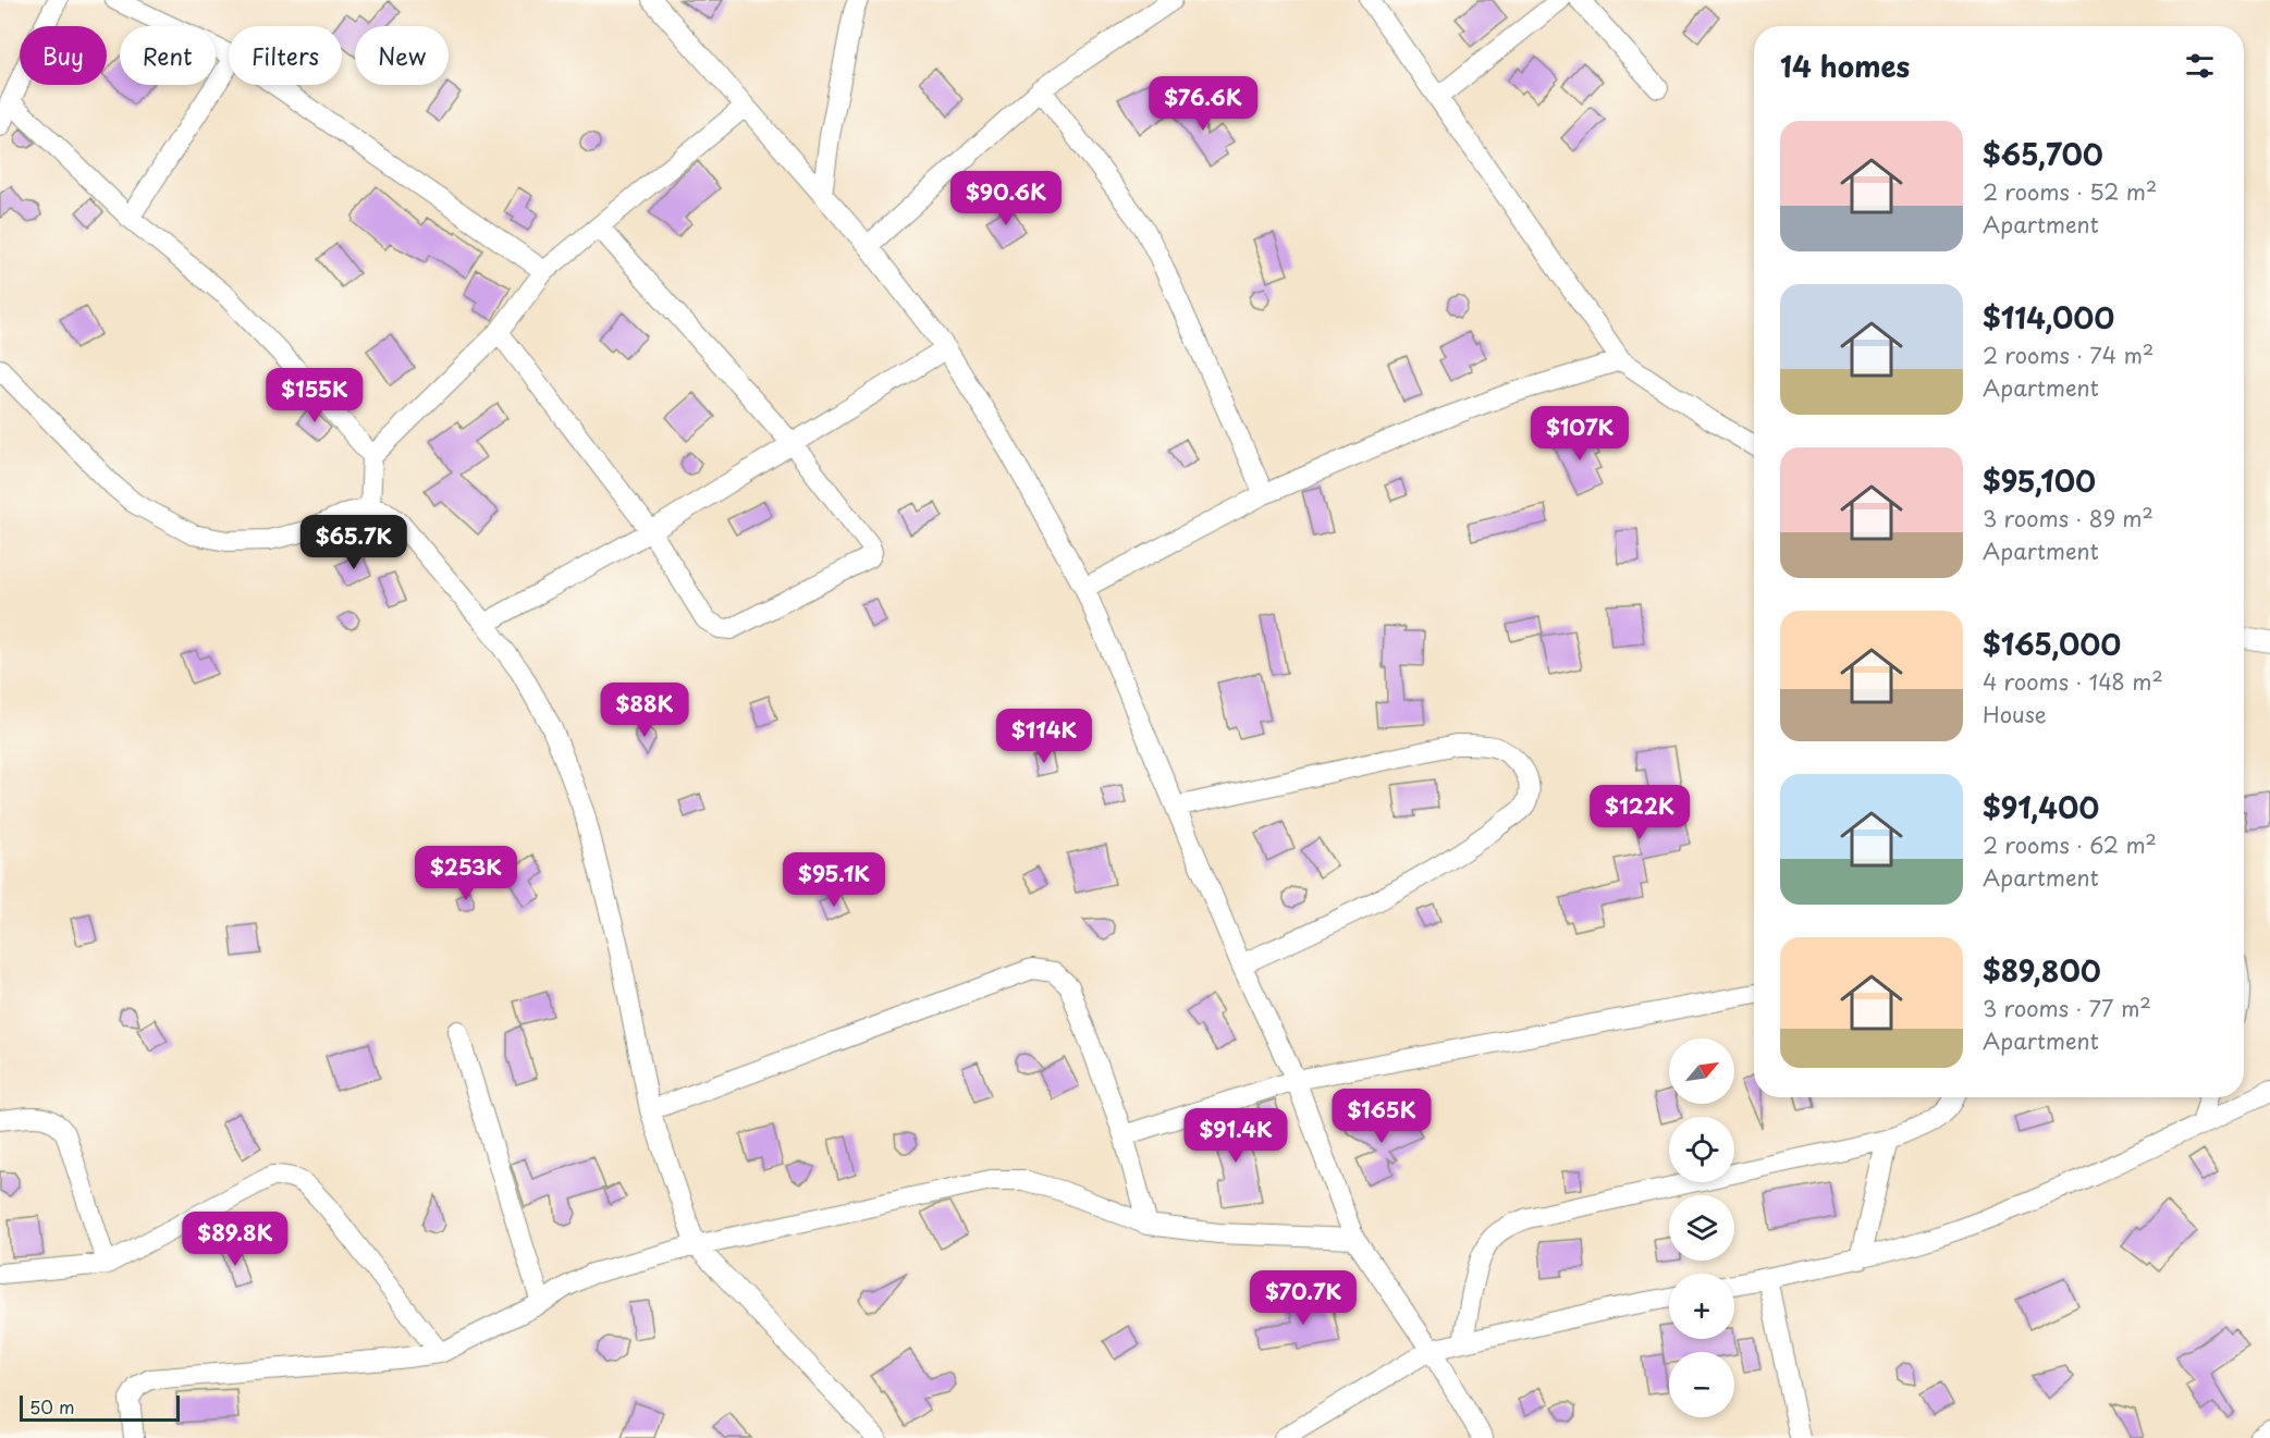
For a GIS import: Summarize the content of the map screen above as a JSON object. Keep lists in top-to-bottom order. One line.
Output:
{"scale_bar":"50 m","north":"top right","page":{"chip":["Buy","Rent","Filters","New"],"heading":"14 homes","price":["$76.6K","$90.6K","$155K","$107K","$65.7K","$88K","$114K","$122K","$253K","$95.1K","$165K","$91.4K","$89.8K","$70.7K"],"list":[{"name":"$65,700","note":"2 rooms · 52 m² · Apartment"},{"name":"$114,000","note":"2 rooms · 74 m² · Apartment"},{"name":"$95,100","note":"3 rooms · 89 m² · Apartment"},{"name":"$165,000","note":"4 rooms · 148 m² · House"},{"name":"$91,400","note":"2 rooms · 62 m² · Apartment"},{"name":"$89,800","note":"3 rooms · 77 m² · Apartment"}],"map_buttons":["+","−"],"scale":"50 m"}}
